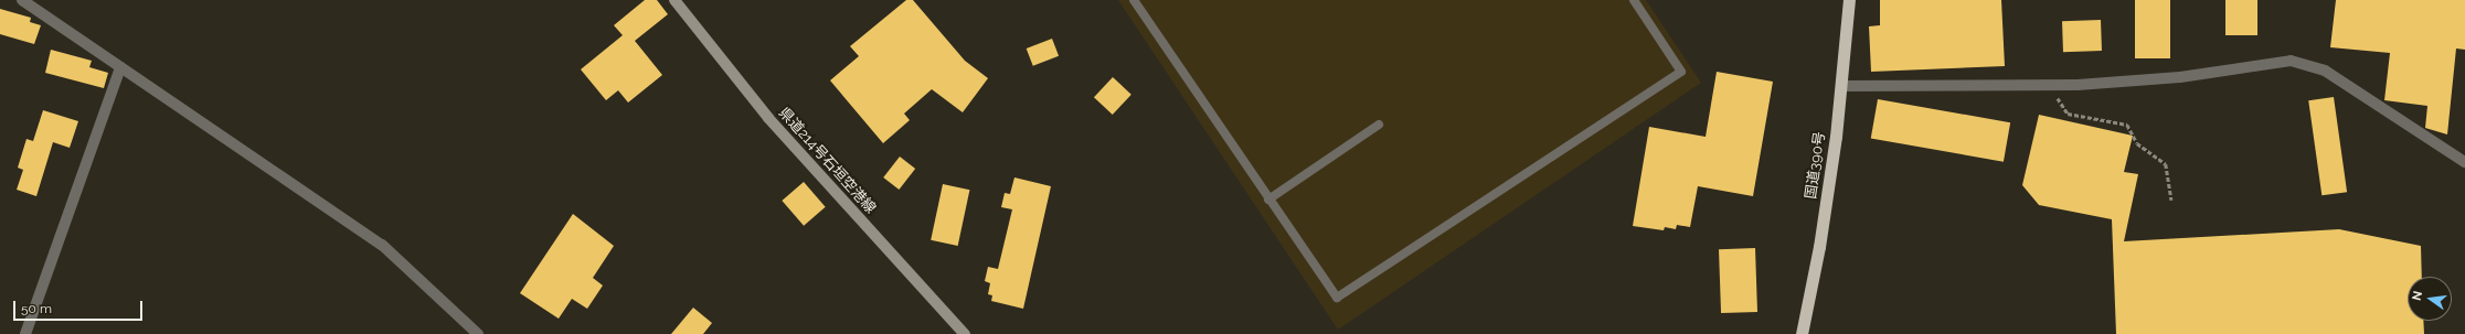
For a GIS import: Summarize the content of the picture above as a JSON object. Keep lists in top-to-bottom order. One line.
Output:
{"streets":{"highway":["国道390号"],"main road":["県道214号石垣空港線"]},"scale_bar":"50 m","north":"left"}
